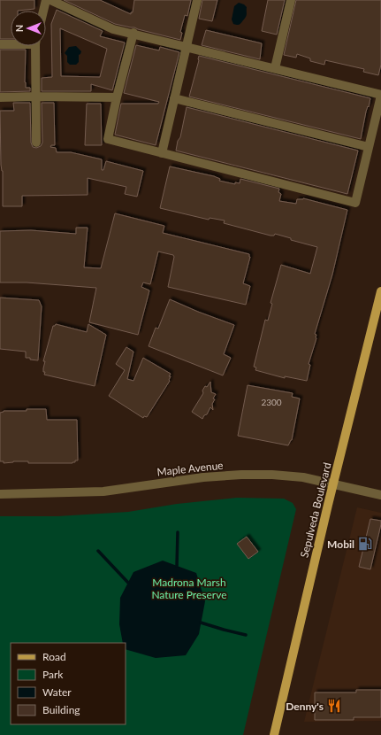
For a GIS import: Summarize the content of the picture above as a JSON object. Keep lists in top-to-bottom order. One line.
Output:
{"streets":{"main road":["Sepulveda Boulevard"],"street":["Maple Avenue"]},"crossings":[["Maple Avenue","Sepulveda Boulevard"]],"parks":["Madrona Marsh Nature Preserve"],"places":{"fuel station":["Mobil"],"restaurant":["Denny's"]},"house_numbers":["2300"],"legend":["Road","Park","Water","Building"],"north":"left"}
